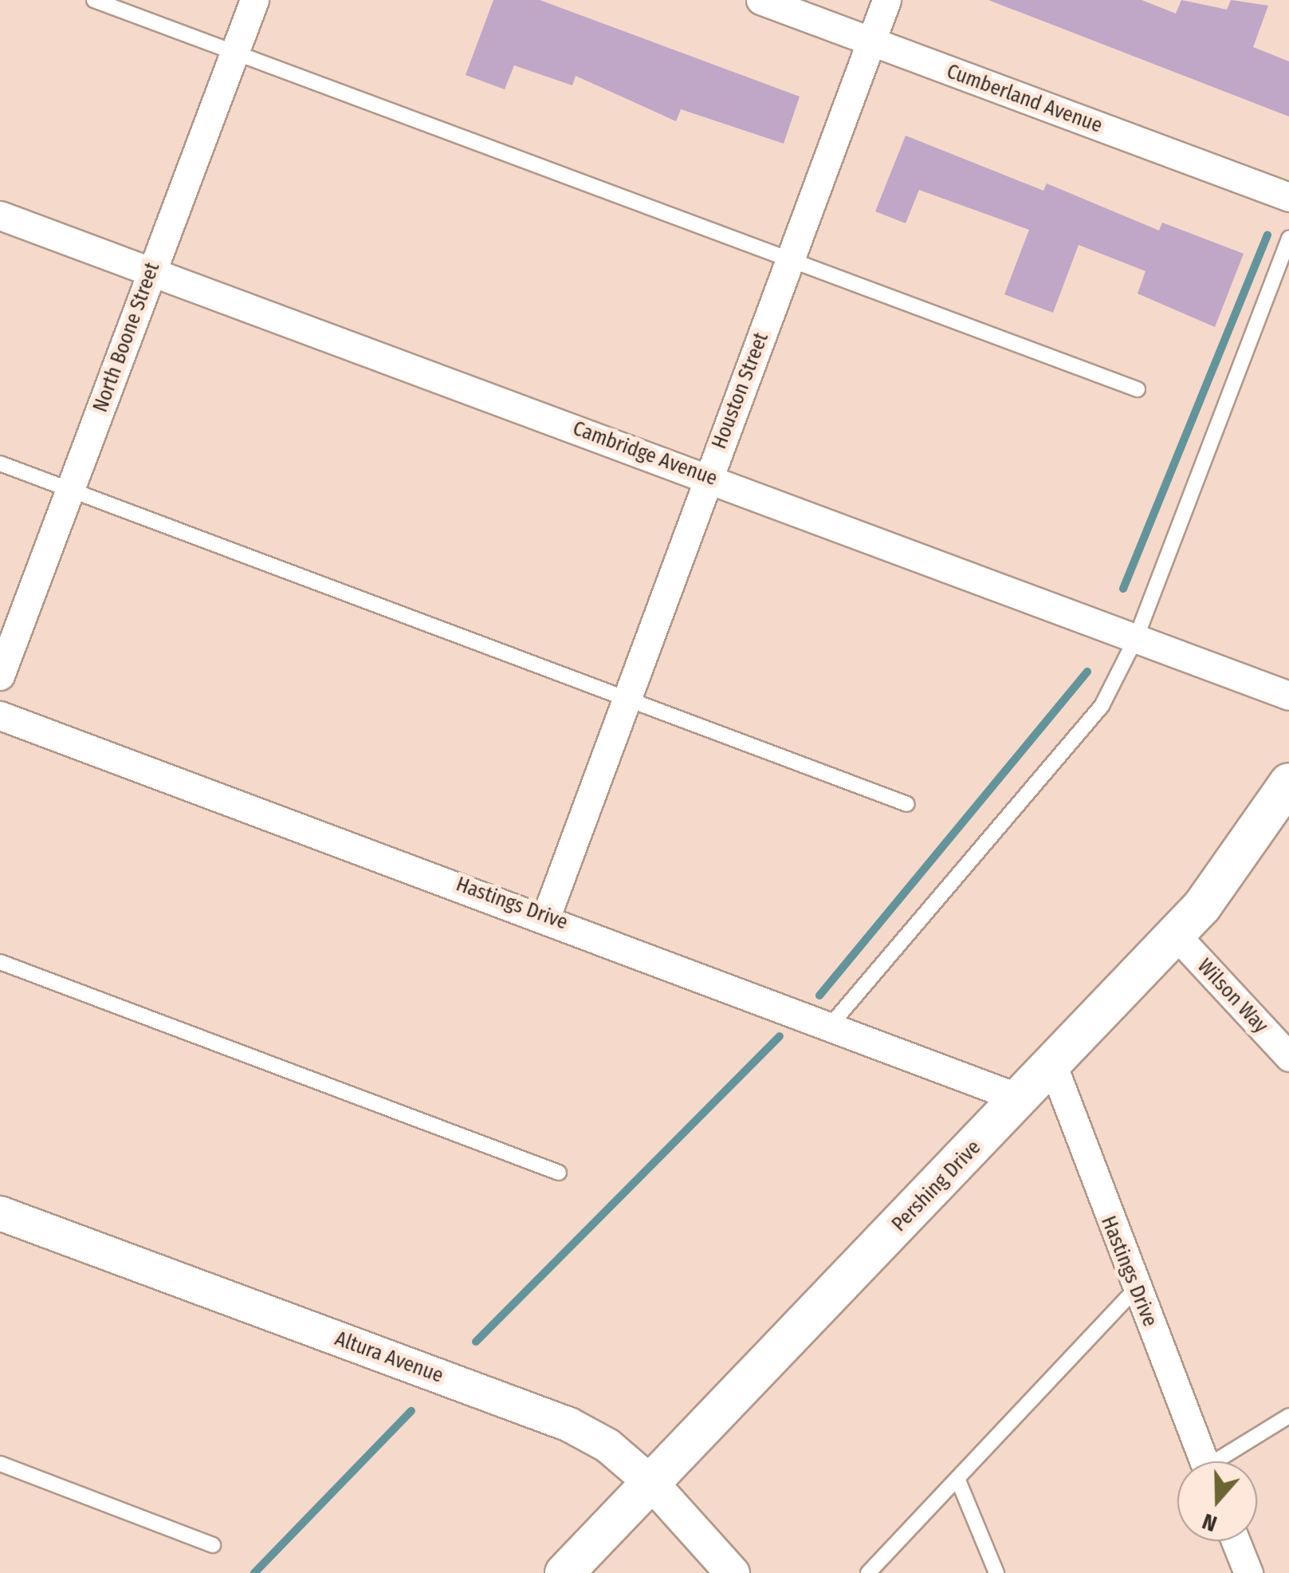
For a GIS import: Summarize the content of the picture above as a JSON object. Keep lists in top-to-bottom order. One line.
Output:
{"streets":{"main road":["Pershing Drive"],"street":["Cumberland Avenue","North Boone Street","Houston Street","Cambridge Avenue","Hastings Drive","Wilson Way","Altura Avenue"]},"crossings":[["Cumberland Avenue","Houston Street"],["North Boone Street","Cambridge Avenue"],["Houston Street","Cambridge Avenue"],["Houston Street","Hastings Drive"],["Hastings Drive","Pershing Drive"],["Wilson Way","Pershing Drive"],["Pershing Drive","Altura Avenue"]],"north":"bottom"}
